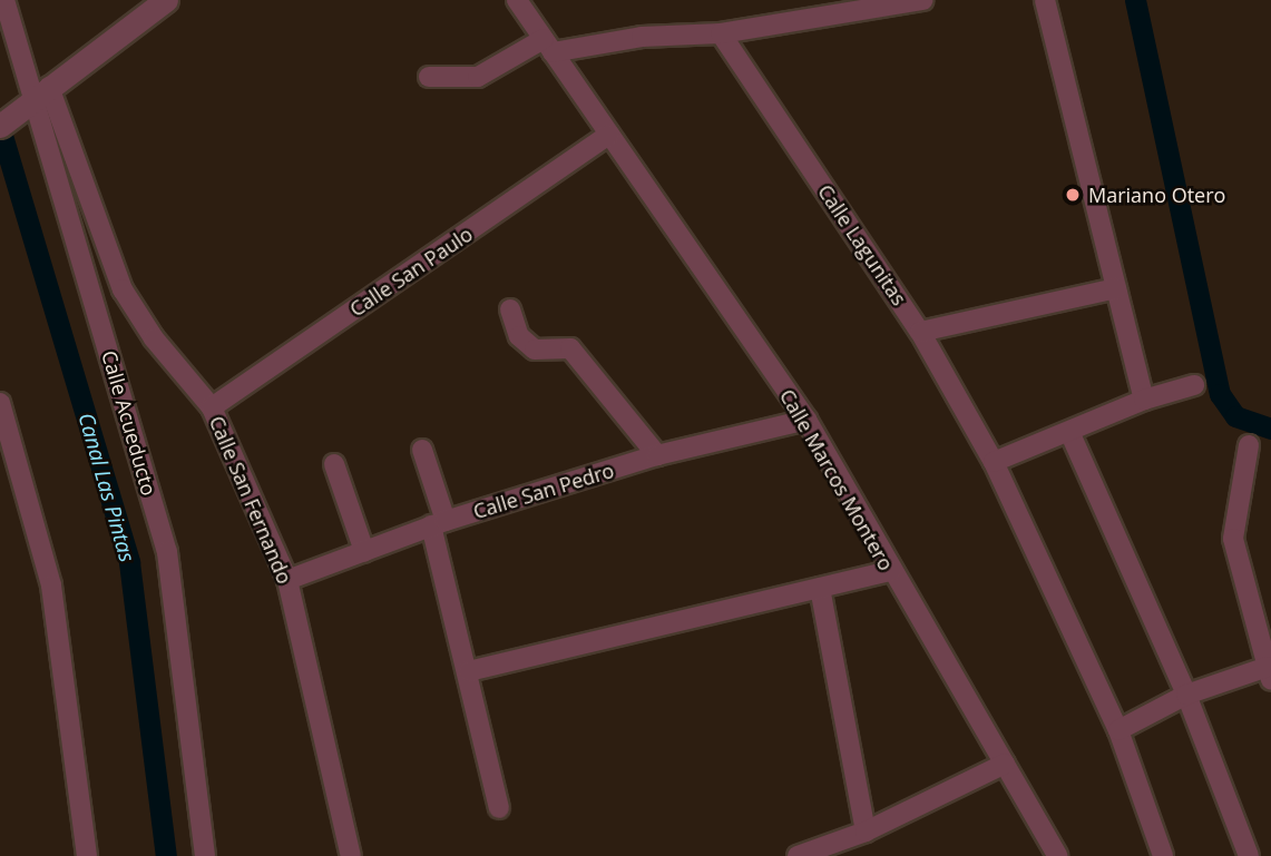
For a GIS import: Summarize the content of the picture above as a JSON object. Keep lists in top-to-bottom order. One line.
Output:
{"streets":{"street":["Calle Lagunitas","Calle San Paulo","Calle Acueducto","Calle Marcos Montero","Calle San Pedro","Calle San Fernando"]},"crossings":[["Calle San Paulo","Calle Marcos Montero"],["Calle San Paulo","Calle San Fernando"],["Calle Acueducto","Calle San Fernando"],["Calle Marcos Montero","Calle San Pedro"],["Calle San Pedro","Calle San Fernando"]],"water":["Canal Las Pintas"],"places":["Mariano Otero"]}
